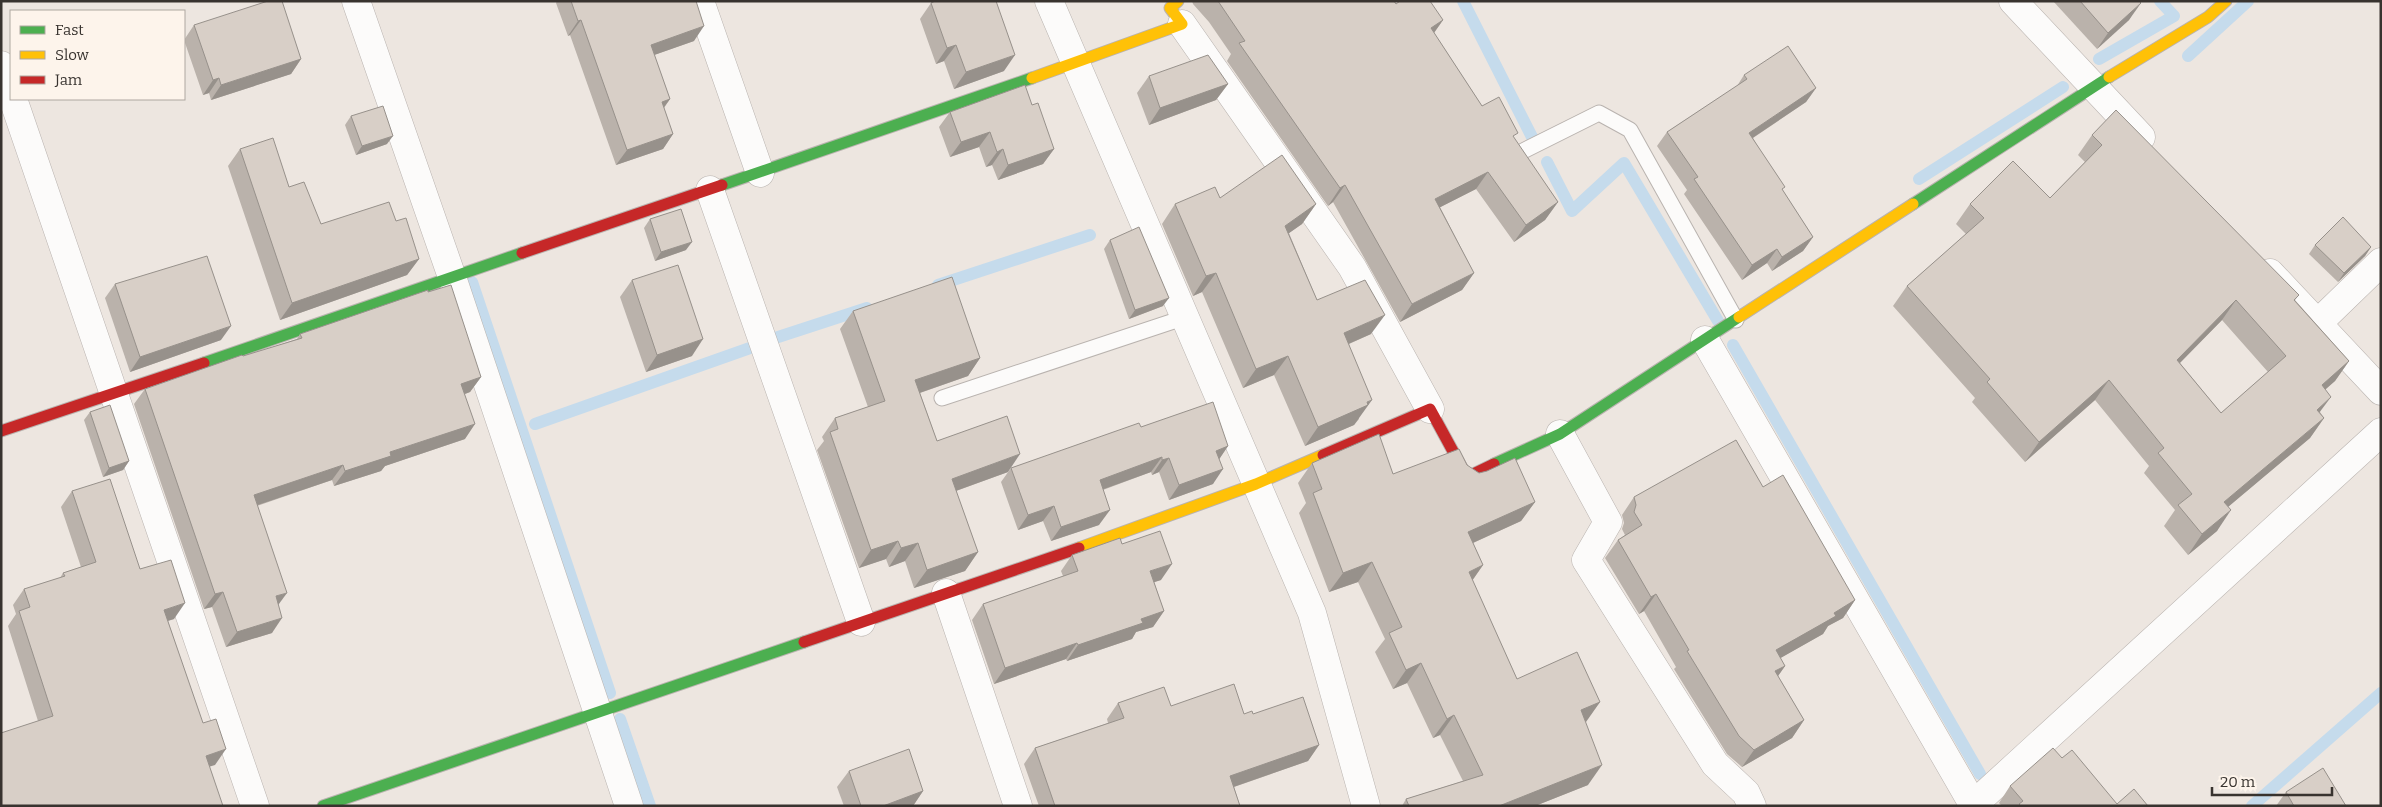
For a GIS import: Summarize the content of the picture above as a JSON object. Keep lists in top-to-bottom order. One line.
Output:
{"legend":["Fast","Slow","Jam"],"scale_bar":"20 m"}
